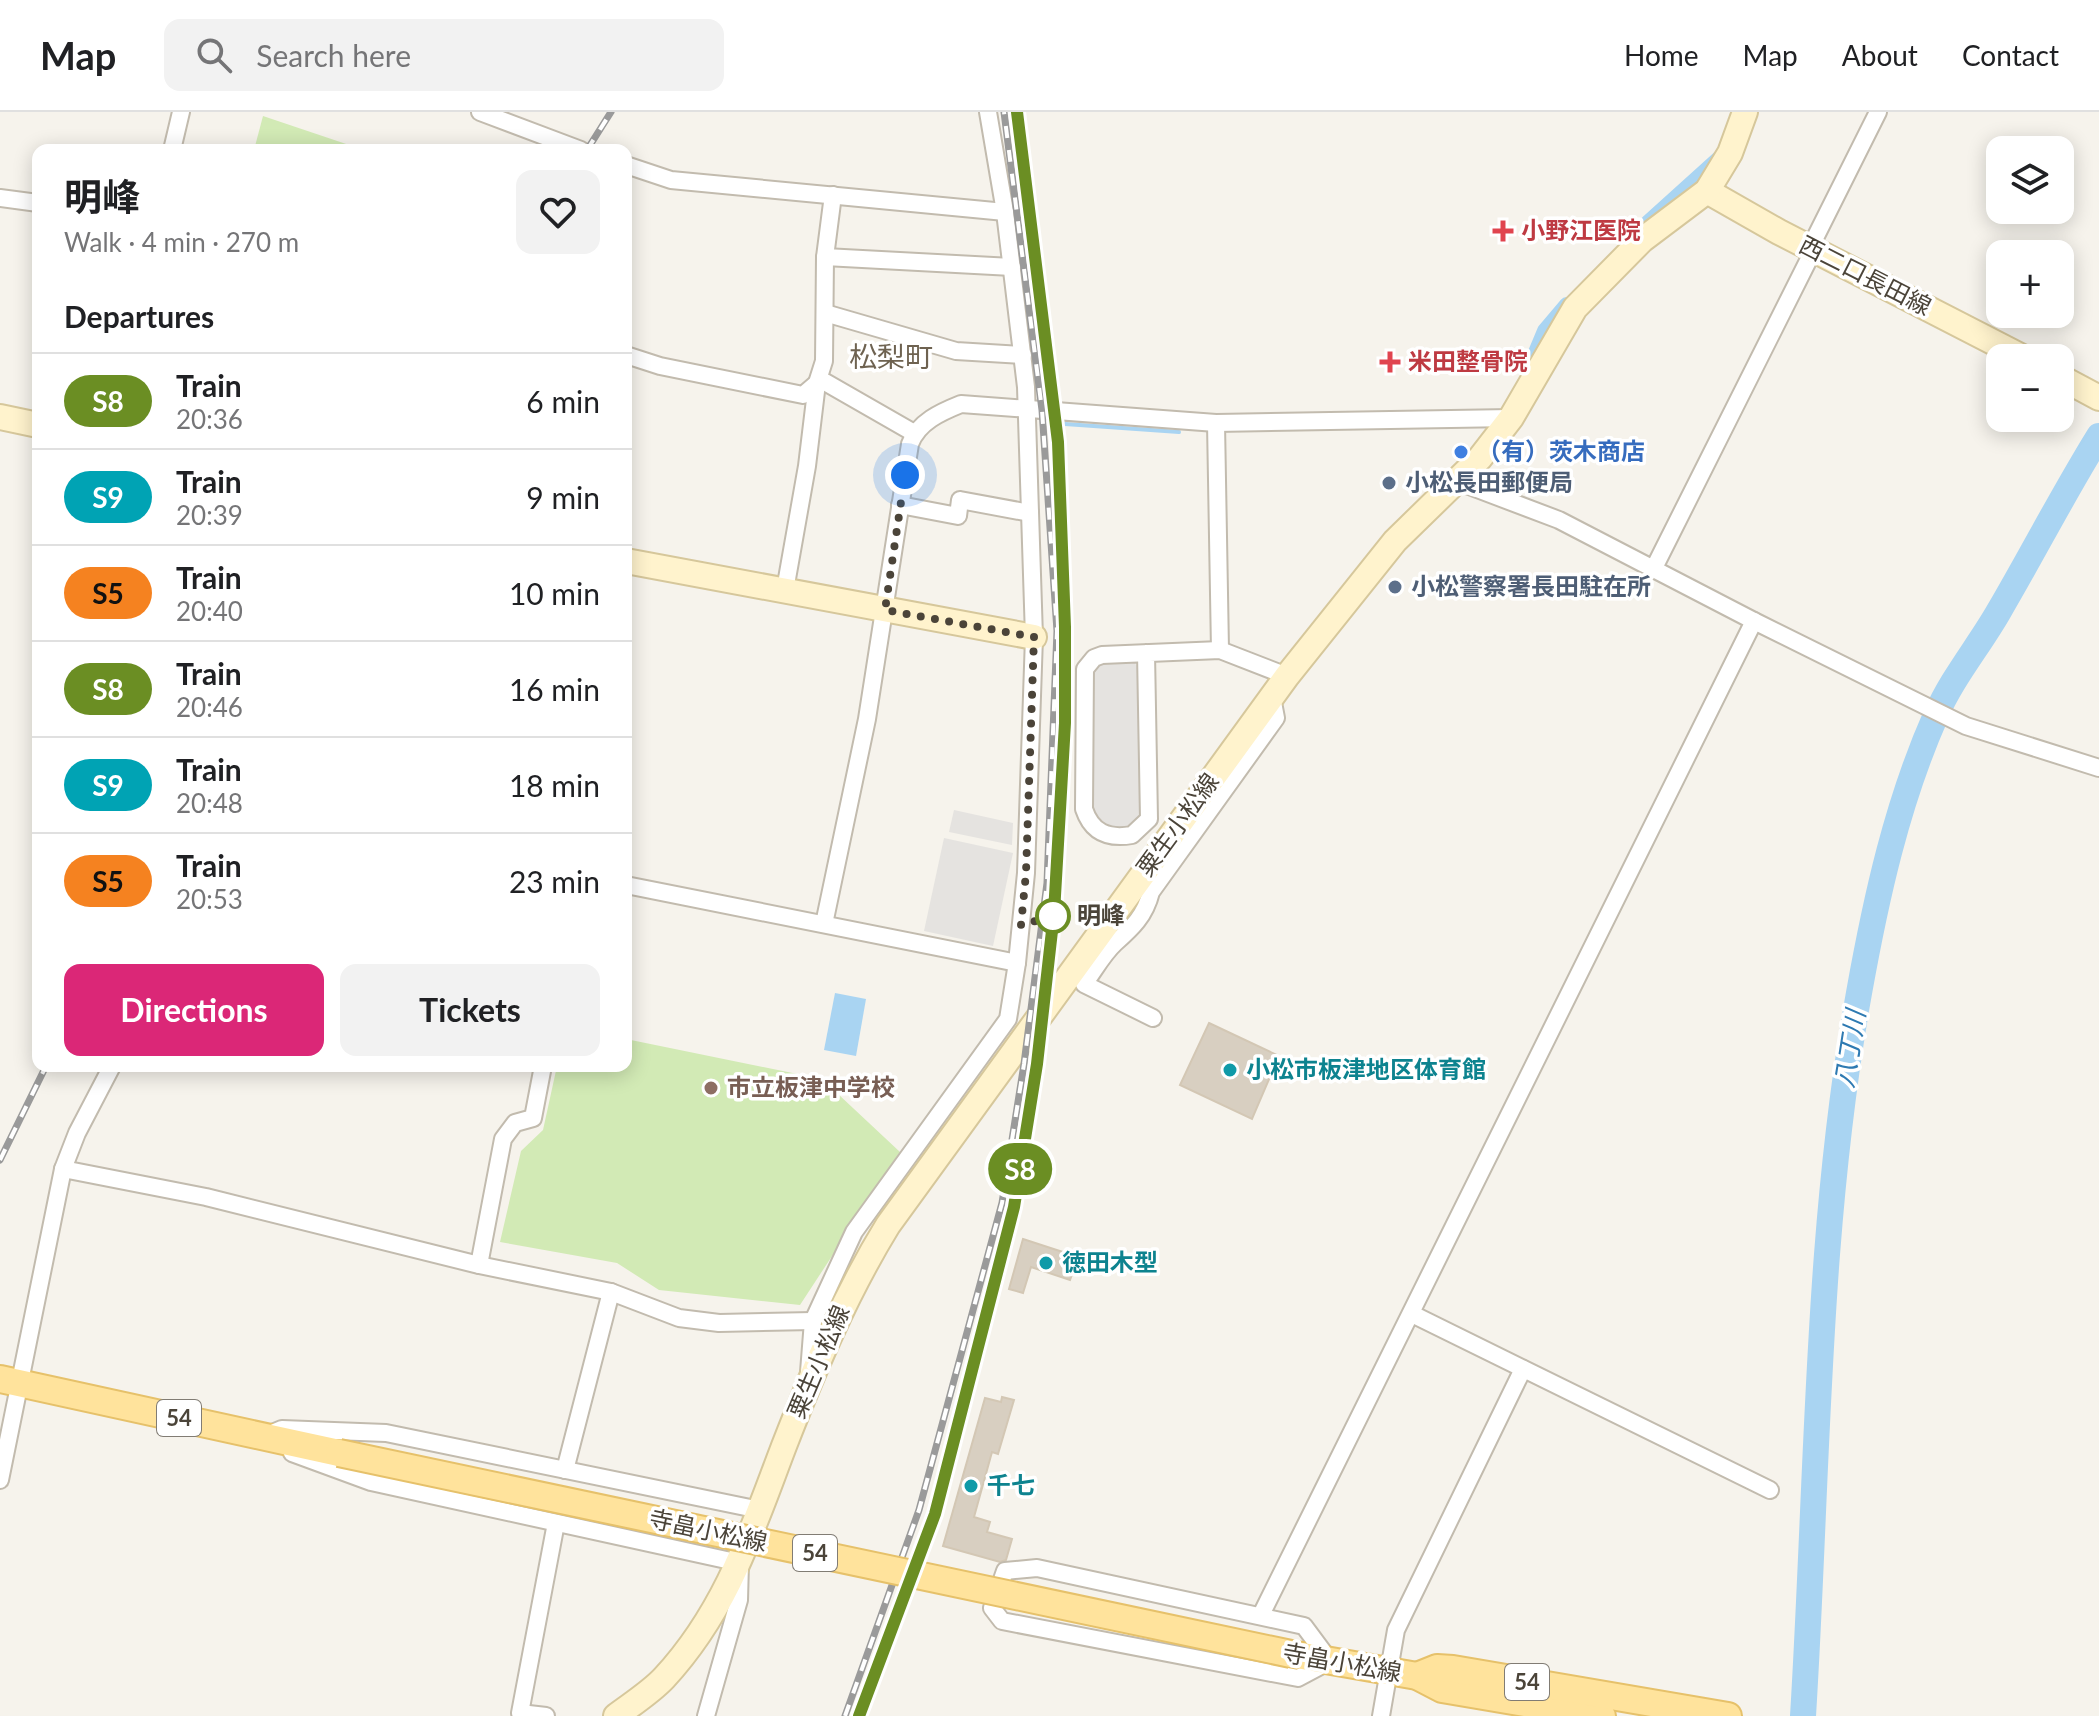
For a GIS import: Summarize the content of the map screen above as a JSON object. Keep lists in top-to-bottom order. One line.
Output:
{"streets":{"main road":["西二口長田線","粟生小松線","54","寺畠小松線"]},"crossings":[["西二口長田線","粟生小松線"]],"districts":["松梨町"],"water":["八丁川"],"places":{"health":["小野江医院","米田整骨院"],"other":["（有）茨木商店","小松長田郵便局","小松警察署長田駐在所","明峰","小松市板津地区体育館","市立板津中学校","徳田木型","千七"]},"page":{"header":"Map","search":"Search here","nav":["Home","Map","About","Contact"],"on_map":"S8","map_buttons":["+","−"],"heading":[["明峰","Walk · 4 min · 270 m"],"Departures"],"list":[{"mark":"S8","name":"Train","note":"20:36","value":"6 min"},{"mark":"S9","name":"Train","note":"20:39","value":"9 min"},{"mark":"S5","name":"Train","note":"20:40","value":"10 min"},{"mark":"S8","name":"Train","note":"20:46","value":"16 min"},{"mark":"S9","name":"Train","note":"20:48","value":"18 min"},{"mark":"S5","name":"Train","note":"20:53","value":"23 min"}],"buttons":["Directions","Tickets"]}}
